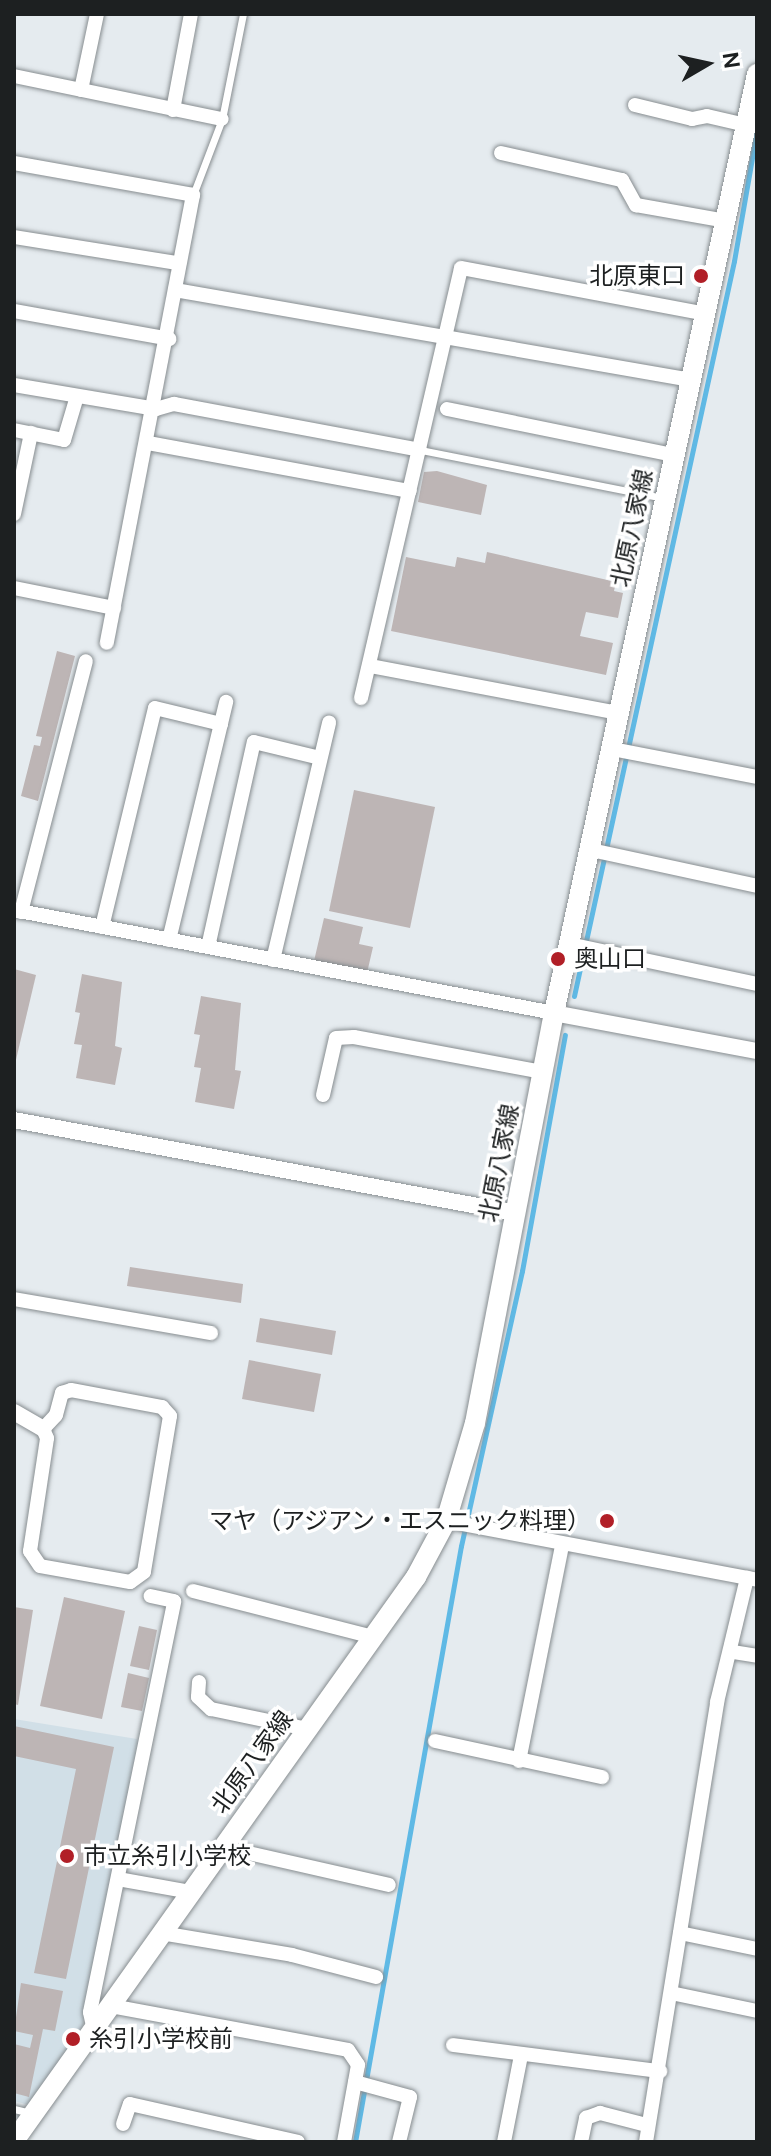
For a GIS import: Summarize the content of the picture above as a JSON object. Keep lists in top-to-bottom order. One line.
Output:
{"streets":{"main road":["北原八家線"]},"places":["北原東口","奥山口","マヤ（アジアン・エスニック料理）","市立糸引小学校","糸引小学校前"],"north":"right"}
